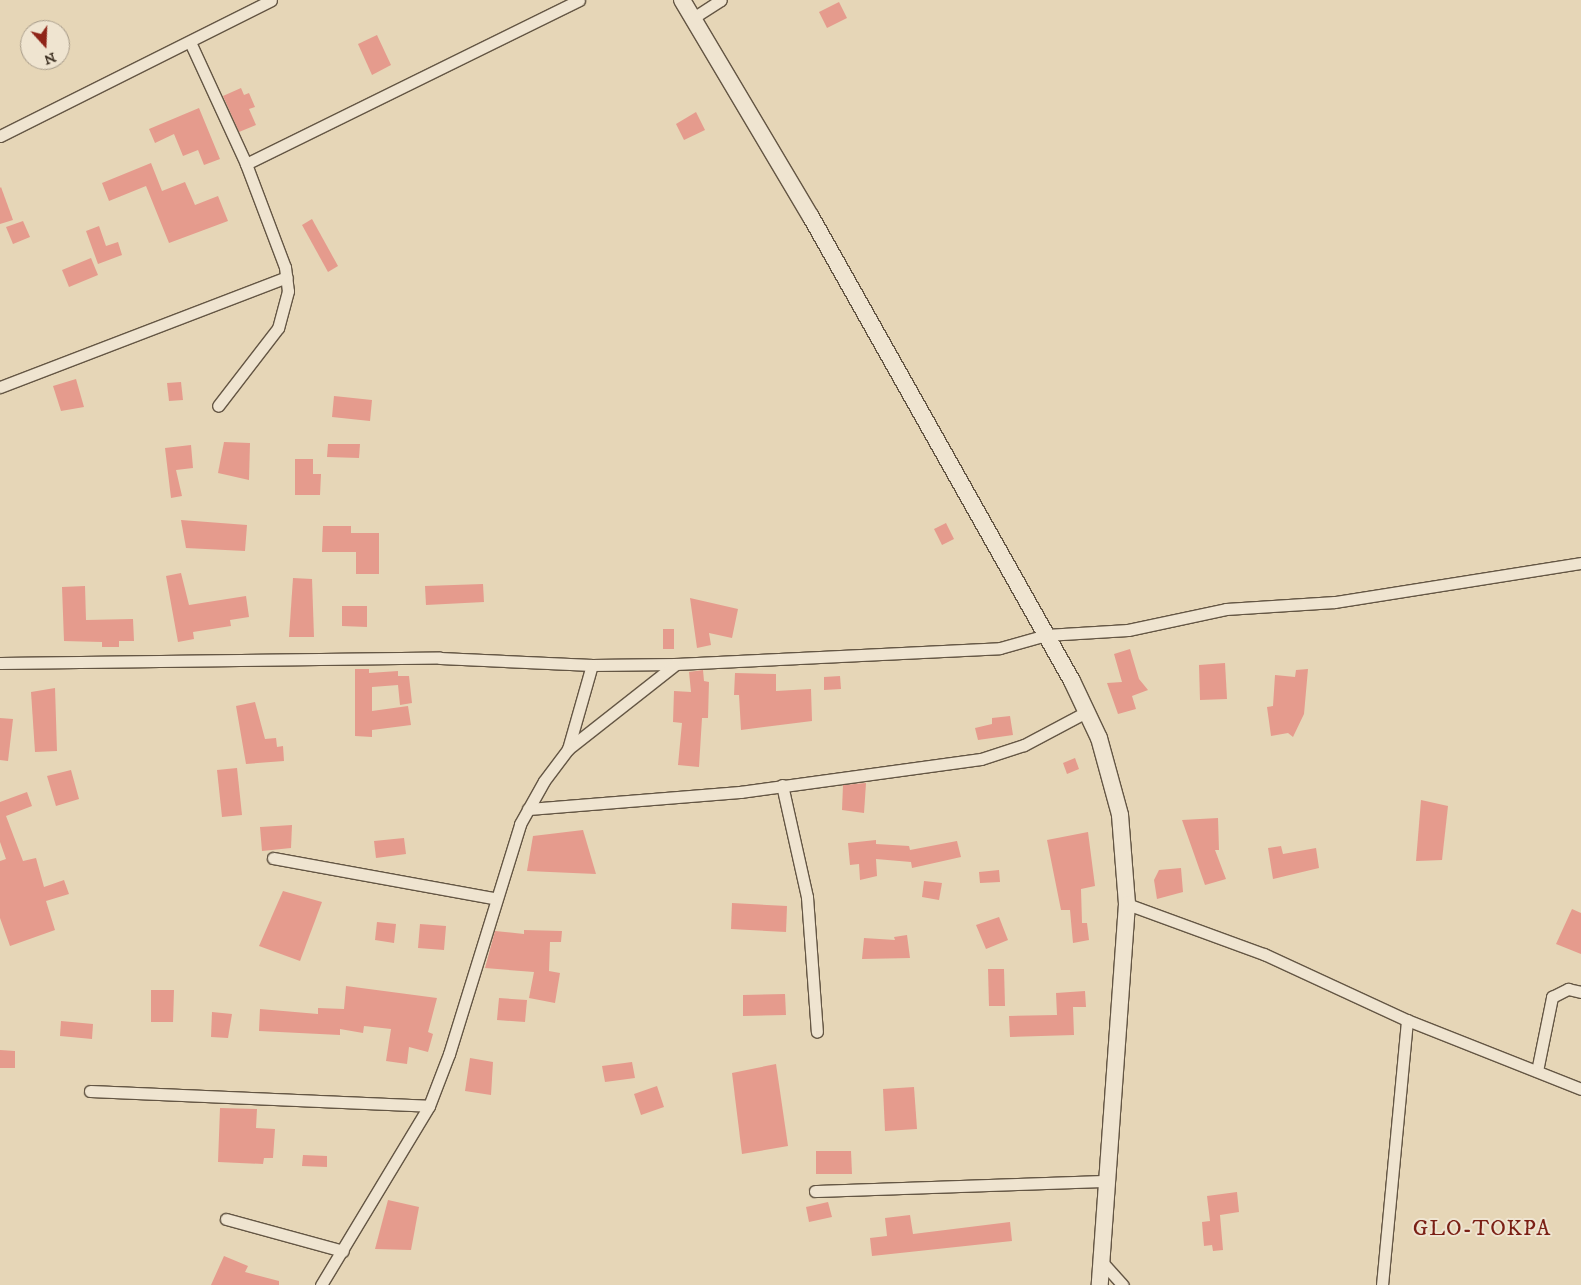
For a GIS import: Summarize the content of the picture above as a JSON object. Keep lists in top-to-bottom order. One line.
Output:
{"districts":["GLO-TOKPA"],"north":"bottom"}
